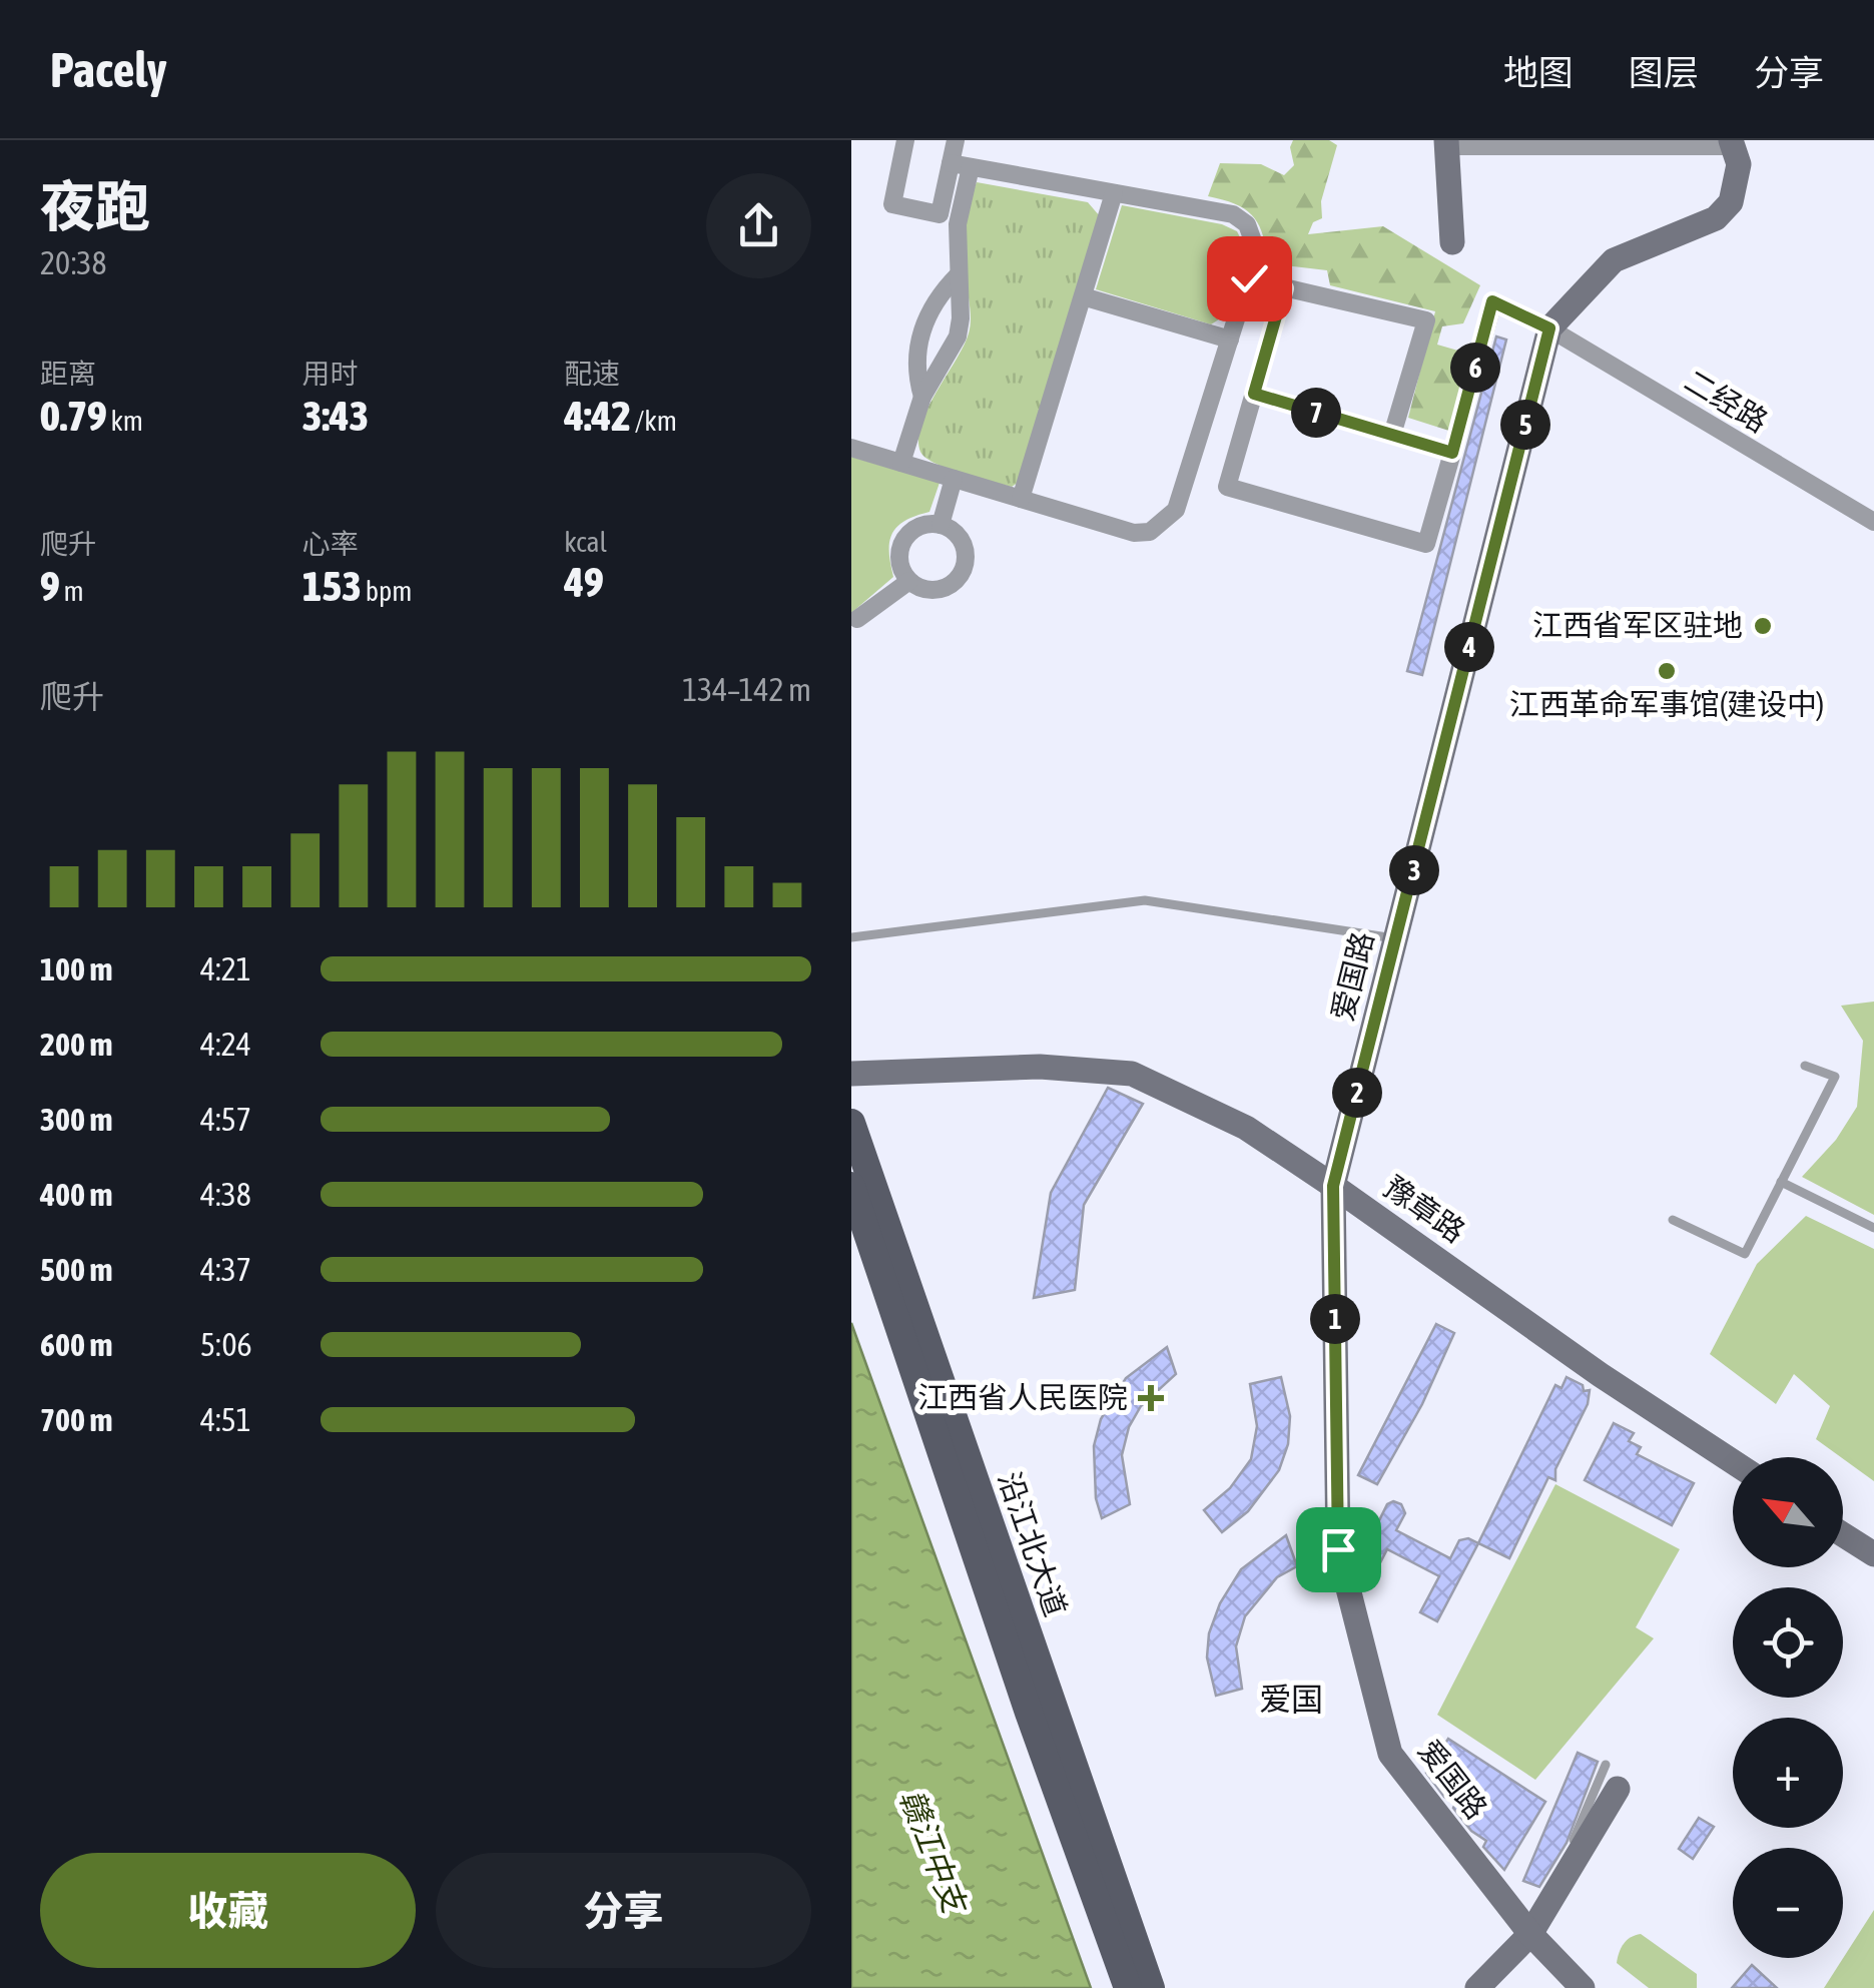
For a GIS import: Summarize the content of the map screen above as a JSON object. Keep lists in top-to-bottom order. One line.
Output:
{"streets":{"main road":["沿江北大道"],"street":["二经路","爱国路","豫章路"]},"crossings":[["二经路","爱国路"],["爱国路","豫章路"]],"districts":["爱国"],"water":["赣江中支"],"places":{"other":["江西省军区驻地","江西革命军事馆(建设中)"],"health":["江西省人民医院"]},"north":"top left","page":{"header":"Pacely","nav":["地图","图层","分享"],"heading":["夜跑","20:38"],"stats":[["距离","0.79 km"],["用时","3:43"],["配速","4:42 /km"],["爬升","9 m"],["心率","153 bpm"],["kcal","49"]],"pins":["6","7","5","4","3","2","1"],"chart":["爬升","134–142 m"],"list":[{"name":"100 m","note":"4:21"},{"name":"200 m","note":"4:24"},{"name":"300 m","note":"4:57"},{"name":"400 m","note":"4:38"},{"name":"500 m","note":"4:37"},{"name":"600 m","note":"5:06"},{"name":"700 m","note":"4:51"}],"map_buttons":["+","−"],"buttons":["收藏","分享"]}}
